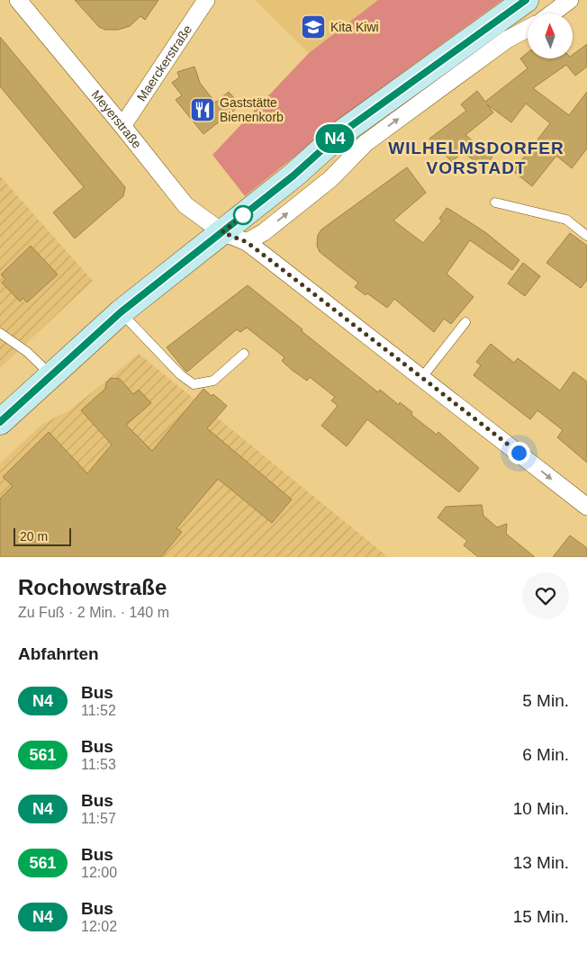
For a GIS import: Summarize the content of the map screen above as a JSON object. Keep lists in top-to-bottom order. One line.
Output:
{"streets":{"street":["Maerckerstraße","Meyerstraße"]},"crossings":[["Maerckerstraße","Meyerstraße"]],"districts":["WILHELMSDORFER VORSTADT"],"places":{"school or university":["Kita Kiwi"],"restaurant":["Gaststätte Bienenkorb"]},"lines":["bus line N4"],"scale_bar":"20 m","north":"top","page":{"on_map":"N4","scale":"20 m","heading":[["Rochowstraße","Zu Fuß · 2 Min. · 140 m"],"Abfahrten"],"list":[{"mark":"N4","name":"Bus","note":"11:52","value":"5 Min."},{"mark":"561","name":"Bus","note":"11:53","value":"6 Min."},{"mark":"N4","name":"Bus","note":"11:57","value":"10 Min."},{"mark":"561","name":"Bus","note":"12:00","value":"13 Min."},{"mark":"N4","name":"Bus","note":"12:02","value":"15 Min."}]}}
